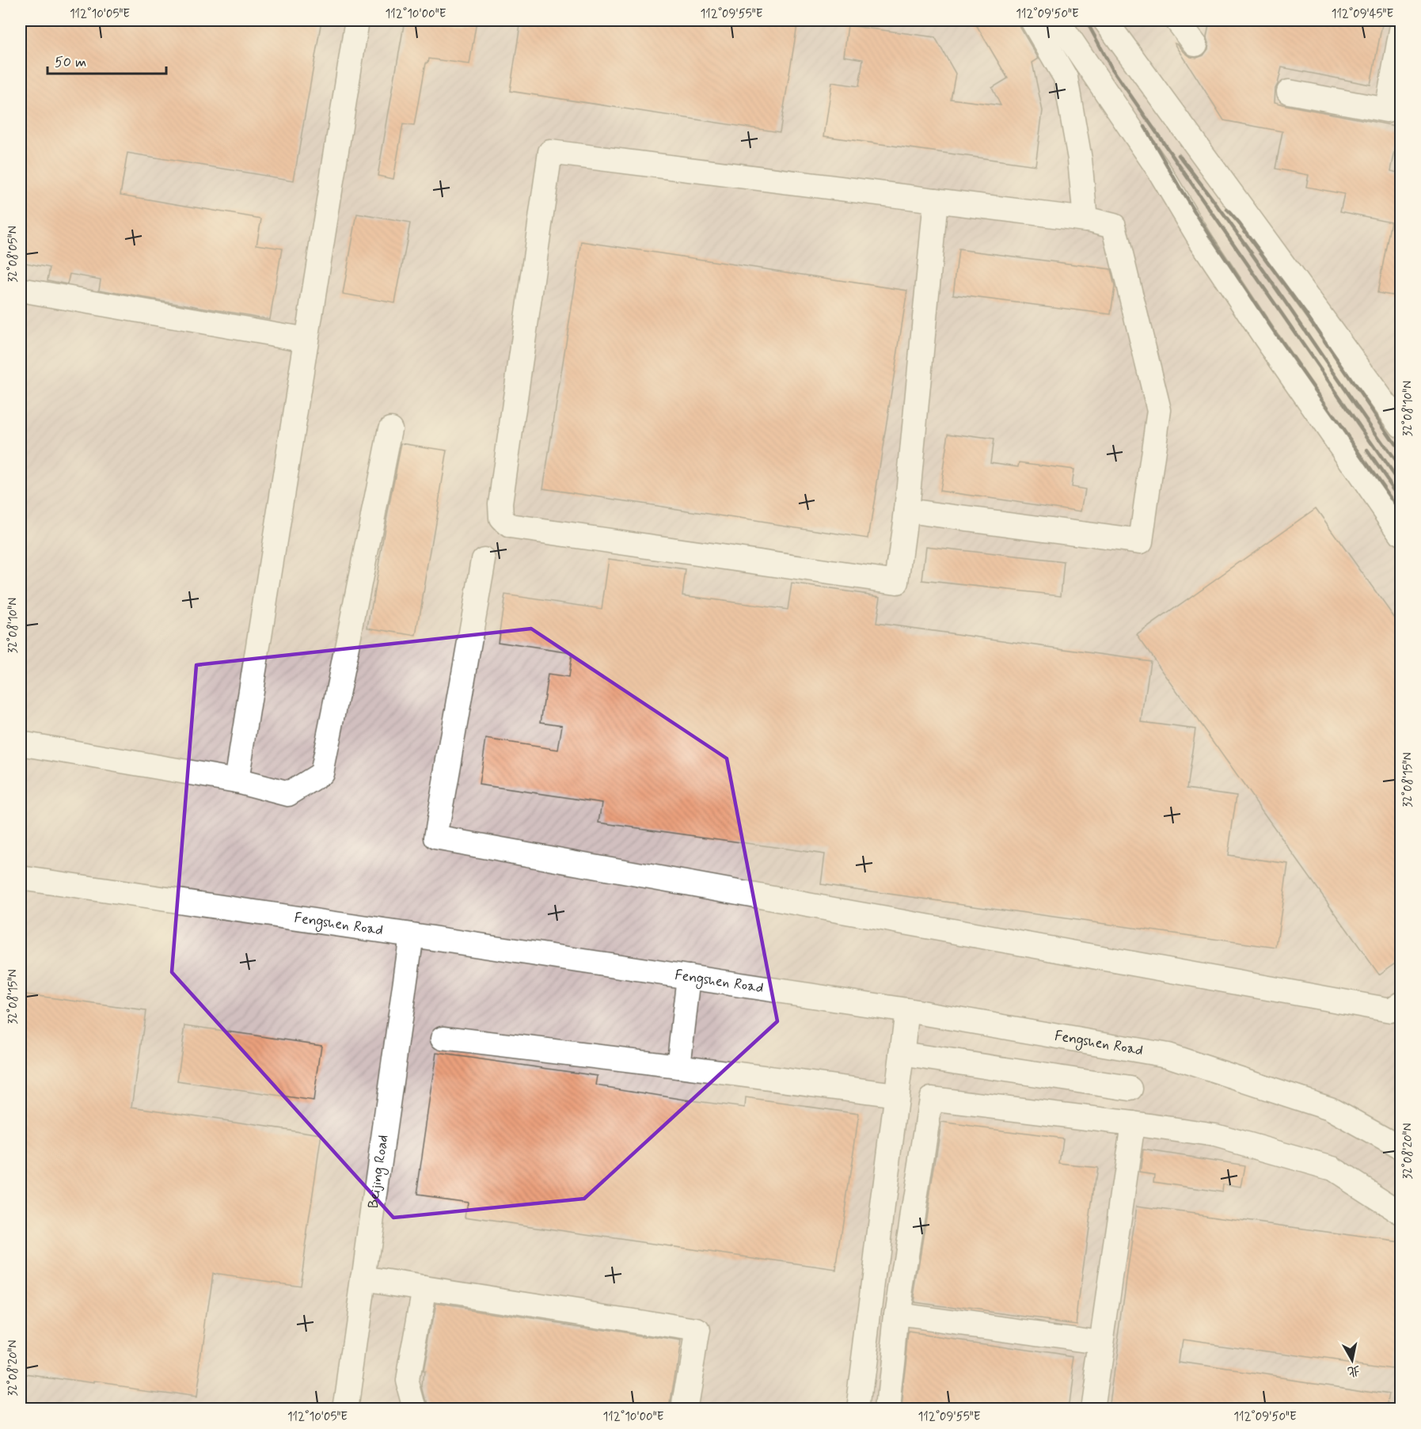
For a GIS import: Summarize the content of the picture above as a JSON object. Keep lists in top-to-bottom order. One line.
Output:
{"streets":{"street":["Fengshen Road","Beijing Road"]},"crossings":[["Fengshen Road","Beijing Road"]],"scale_bar":"50 m","north":"bottom","coordinates":["112°10'05\"E","112°10'00\"E","112°09'55\"E","112°09'50\"E","112°09'45\"E","32°08'05\"N","32°08'10\"N","32°08'15\"N","32°08'20\"N"]}
